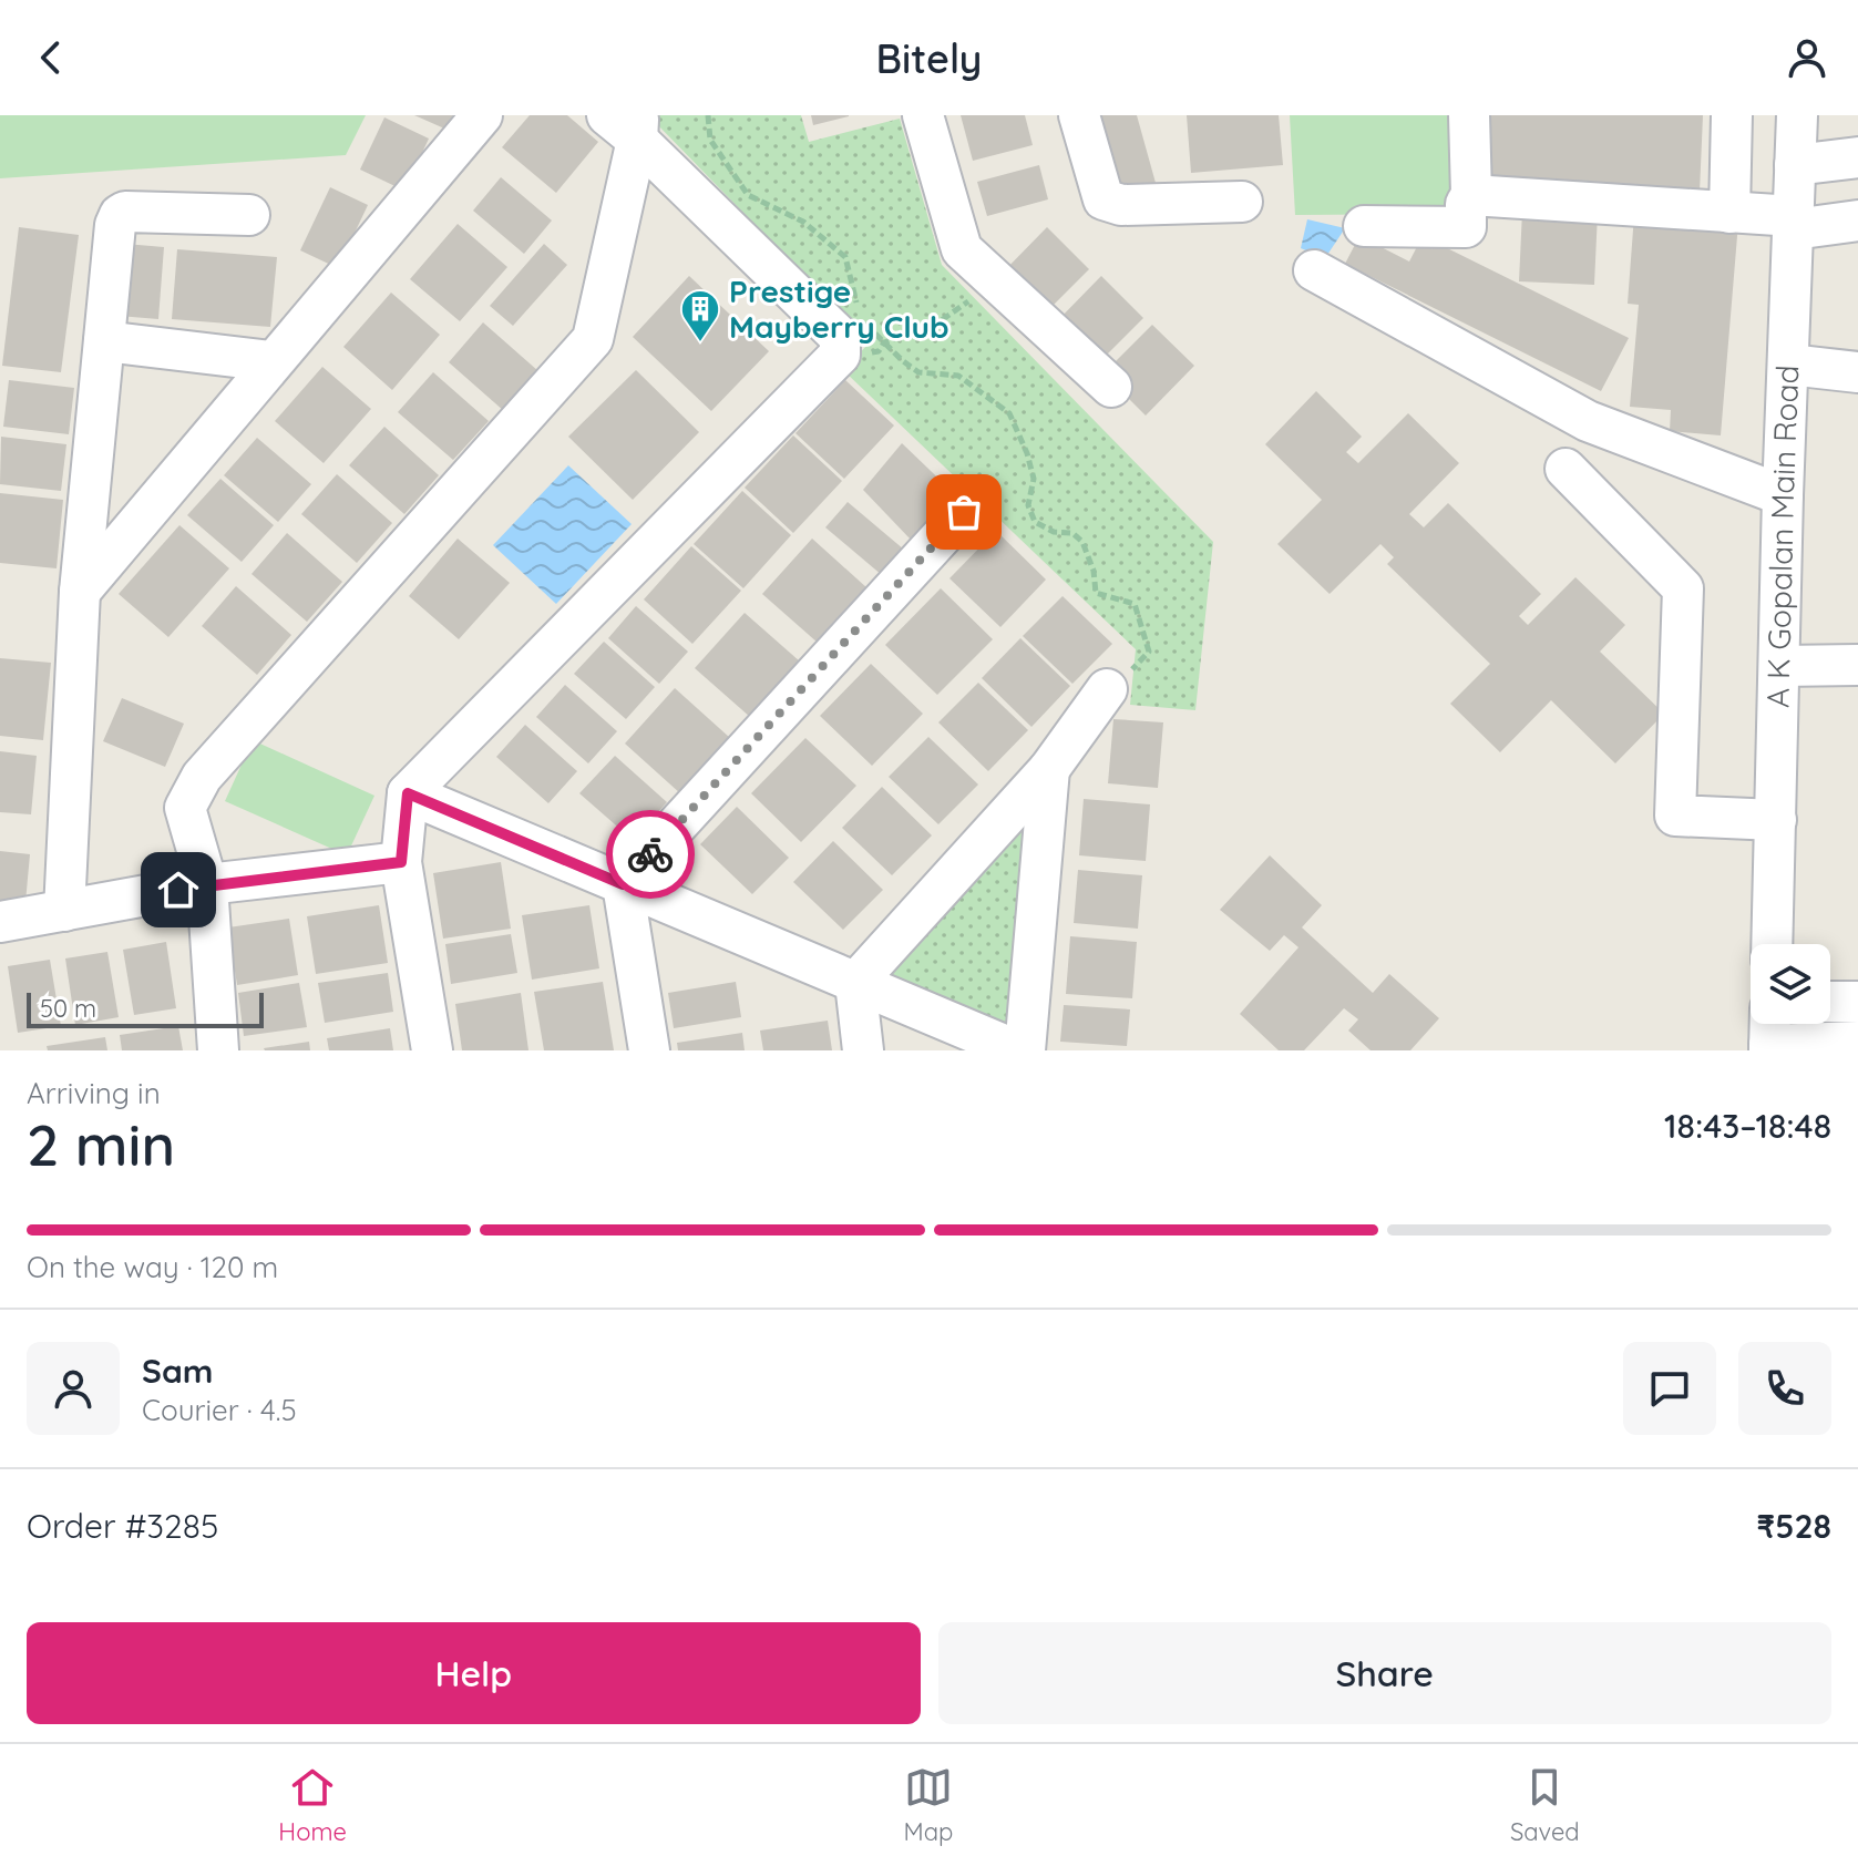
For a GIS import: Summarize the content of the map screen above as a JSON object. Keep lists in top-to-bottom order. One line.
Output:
{"streets":{"street":["A K Gopalan Main Road"]},"places":{"building":["Prestige Mayberry Club"]},"scale_bar":"50 m","page":{"header":"Bitely","scale":"50 m","heading":["2 min","Arriving in","18:43–18:48"],"panel":["Sam","Courier · 4.5","Order #3285","₹528"],"bar":"On the way · 120 m","buttons":["Help","Share"],"tabs":["Home","Map","Saved"]}}
